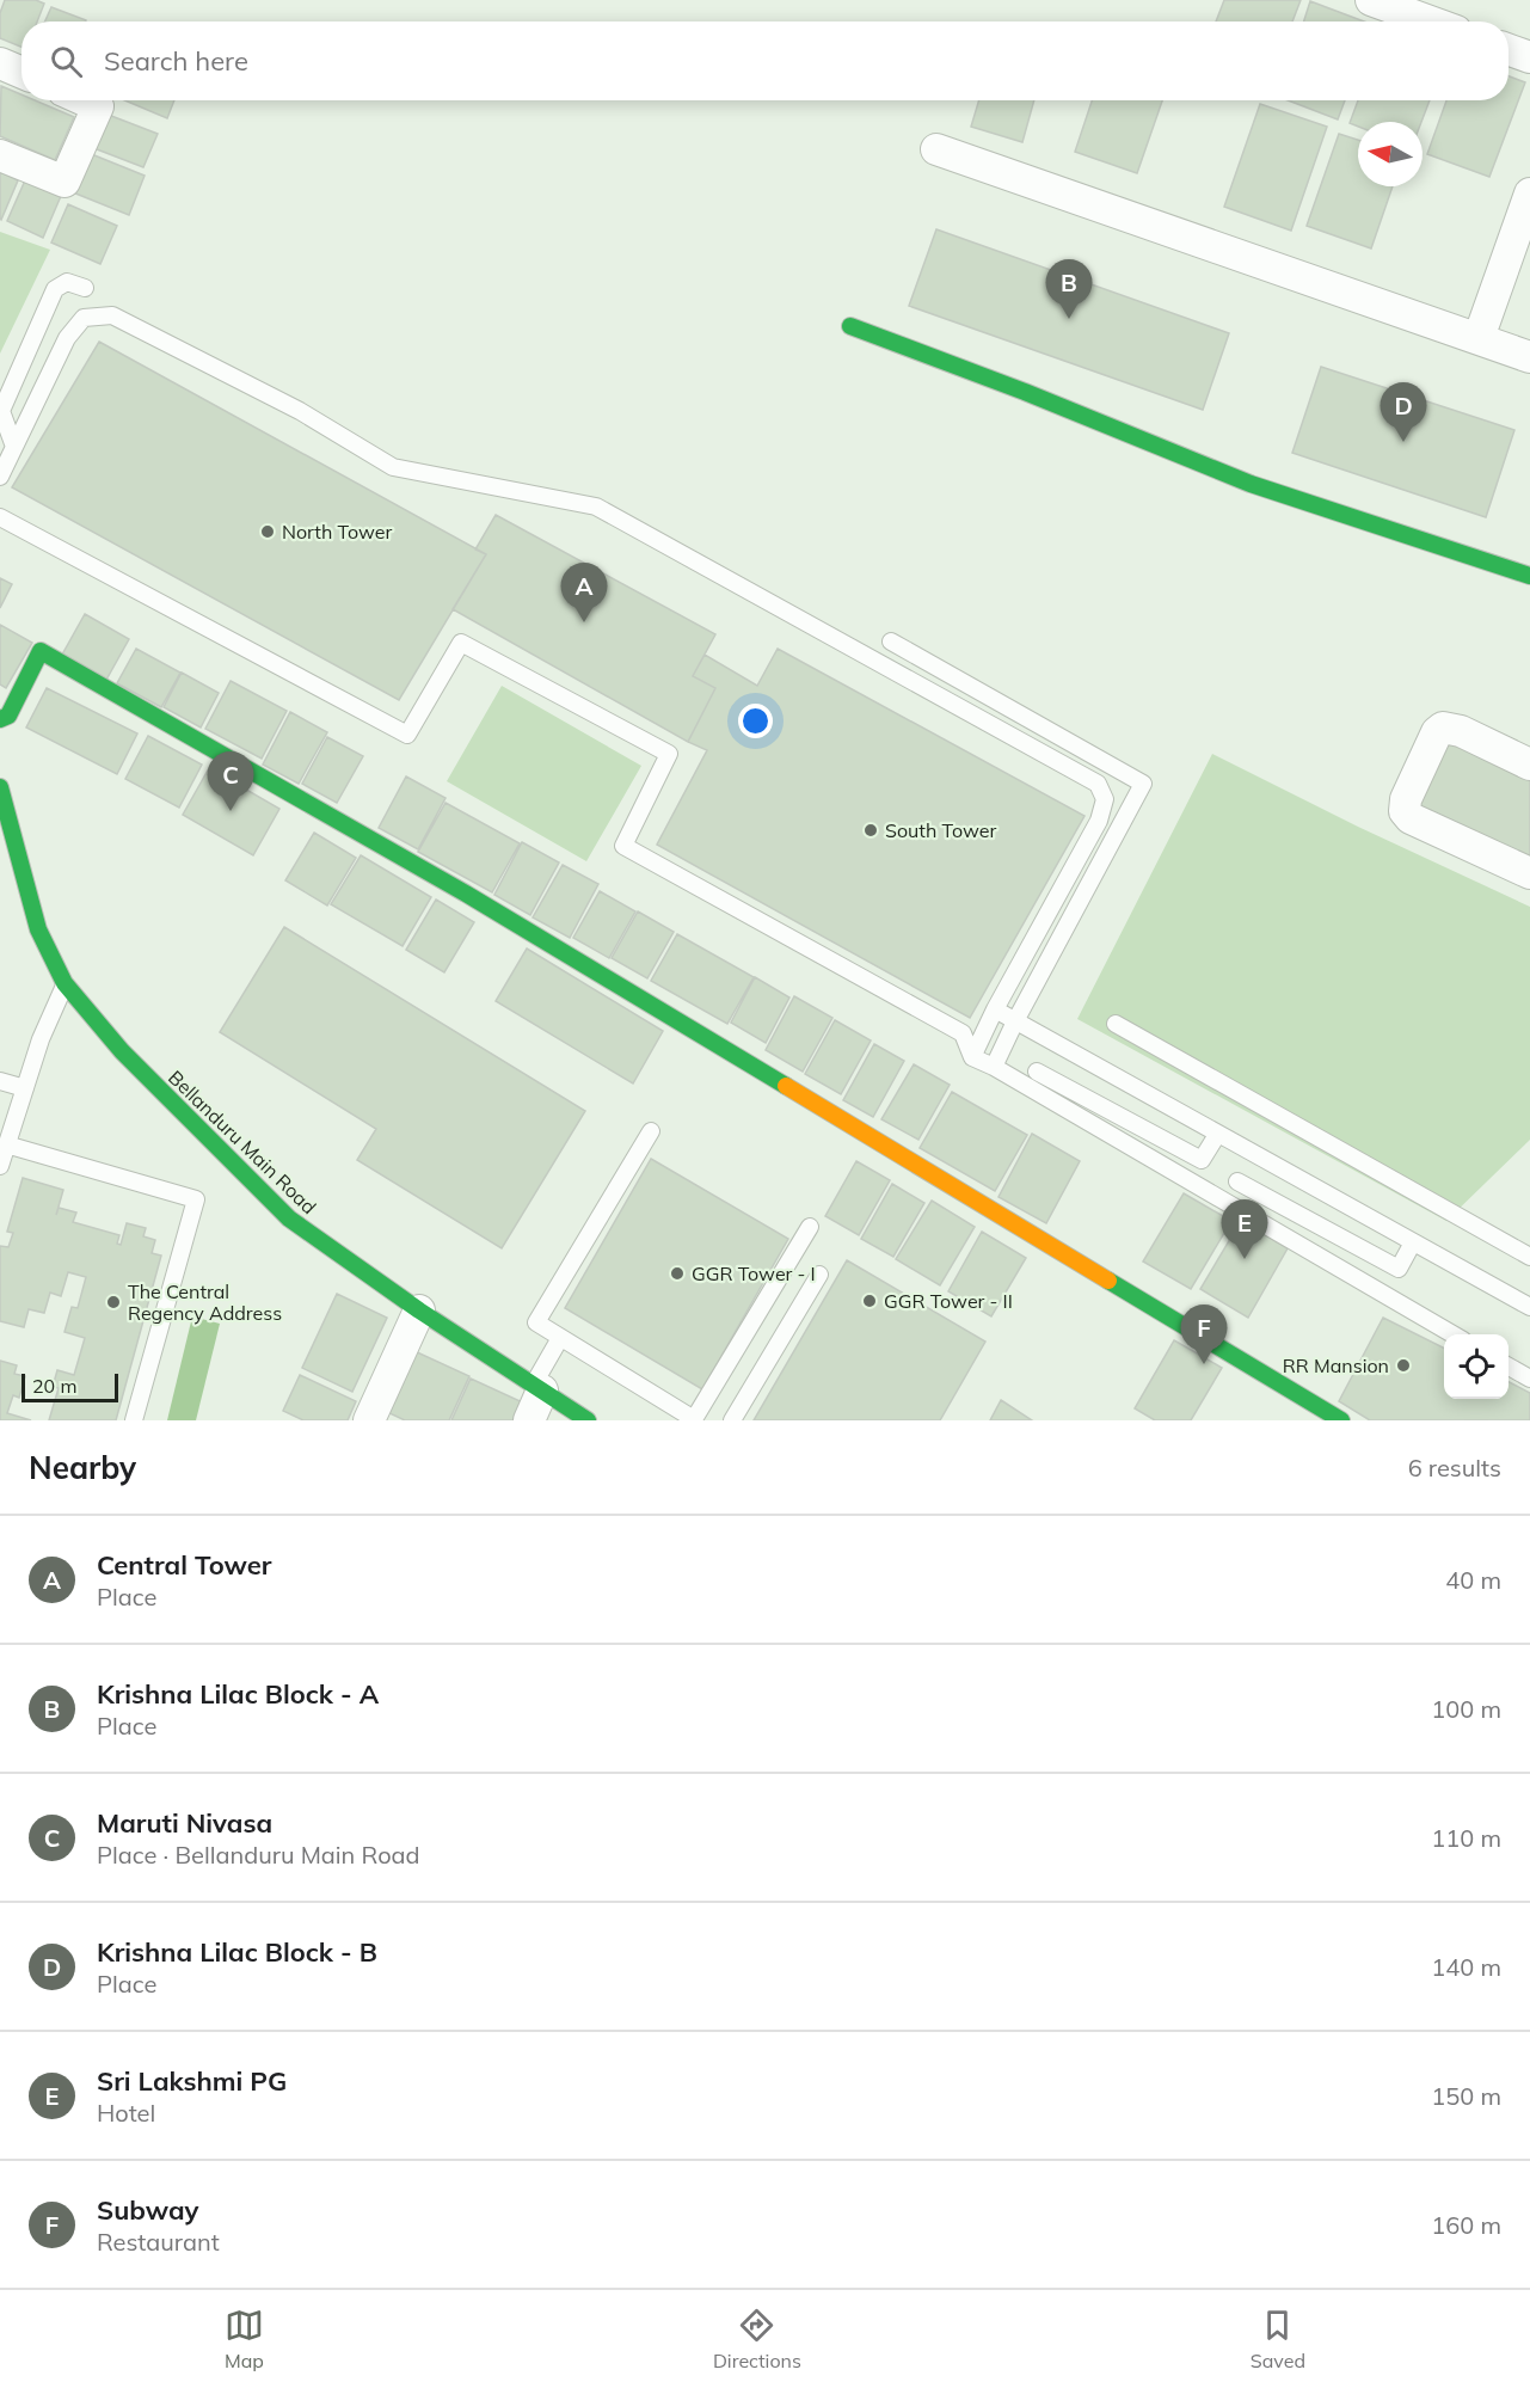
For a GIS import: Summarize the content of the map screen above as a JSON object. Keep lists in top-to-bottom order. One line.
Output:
{"streets":{"street":["Bellanduru Main Road"]},"places":["North Tower","South Tower","GGR Tower - I","GGR Tower - II","The Central Regency Address","RR Mansion"],"scale_bar":"20 m","north":"left","page":{"search":"Search here","pins":["B","D","A","C","E","F"],"scale":"20 m","heading":["Nearby","6 results"],"list":[{"mark":"A","name":"Central Tower","note":"Place","value":"40 m"},{"mark":"B","name":"Krishna Lilac Block - A","note":"Place","value":"100 m"},{"mark":"C","name":"Maruti Nivasa","note":"Place · Bellanduru Main Road","value":"110 m"},{"mark":"D","name":"Krishna Lilac Block - B","note":"Place","value":"140 m"},{"mark":"E","name":"Sri Lakshmi PG","note":"Hotel","value":"150 m"},{"mark":"F","name":"Subway","note":"Restaurant","value":"160 m"}],"nav":["Map","Directions","Saved"]}}
